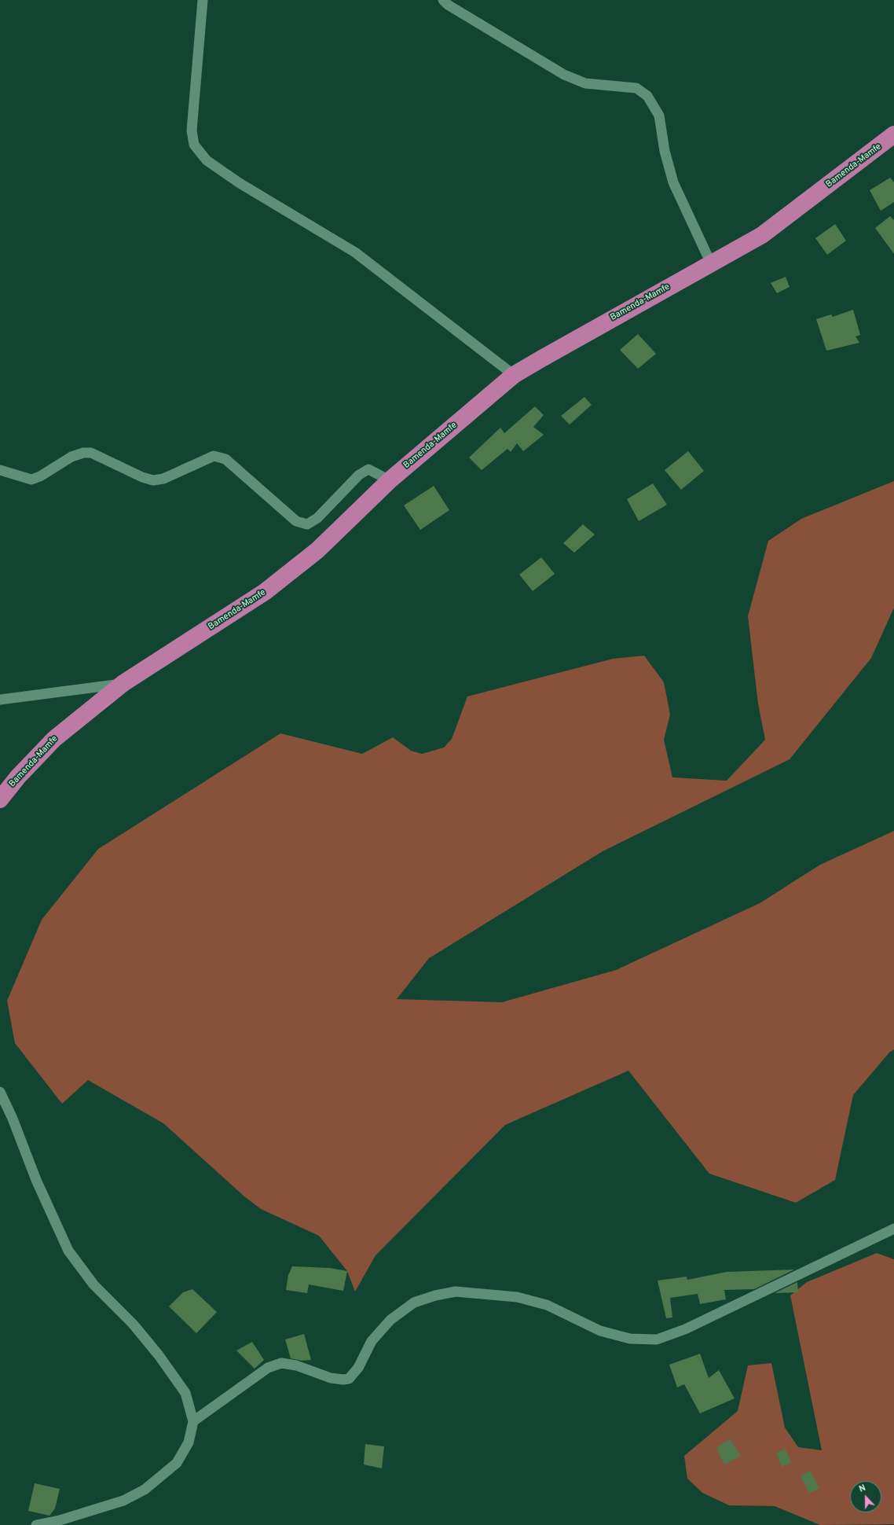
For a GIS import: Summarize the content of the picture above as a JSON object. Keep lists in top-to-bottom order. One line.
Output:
{"streets":{"highway":["Bamenda-Mamfe"]},"north":"top"}
